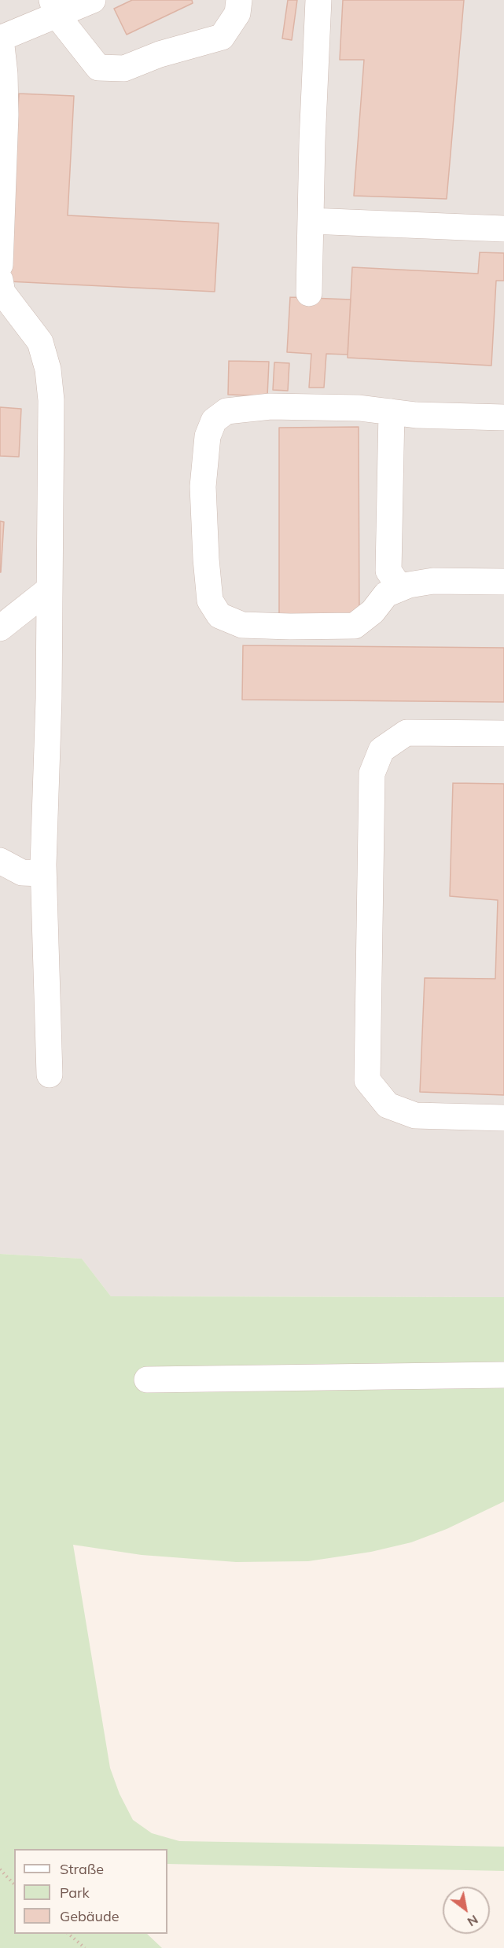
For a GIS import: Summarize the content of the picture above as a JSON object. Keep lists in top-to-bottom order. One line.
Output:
{"legend":["Straße","Park","Gebäude"],"north":"bottom right"}
